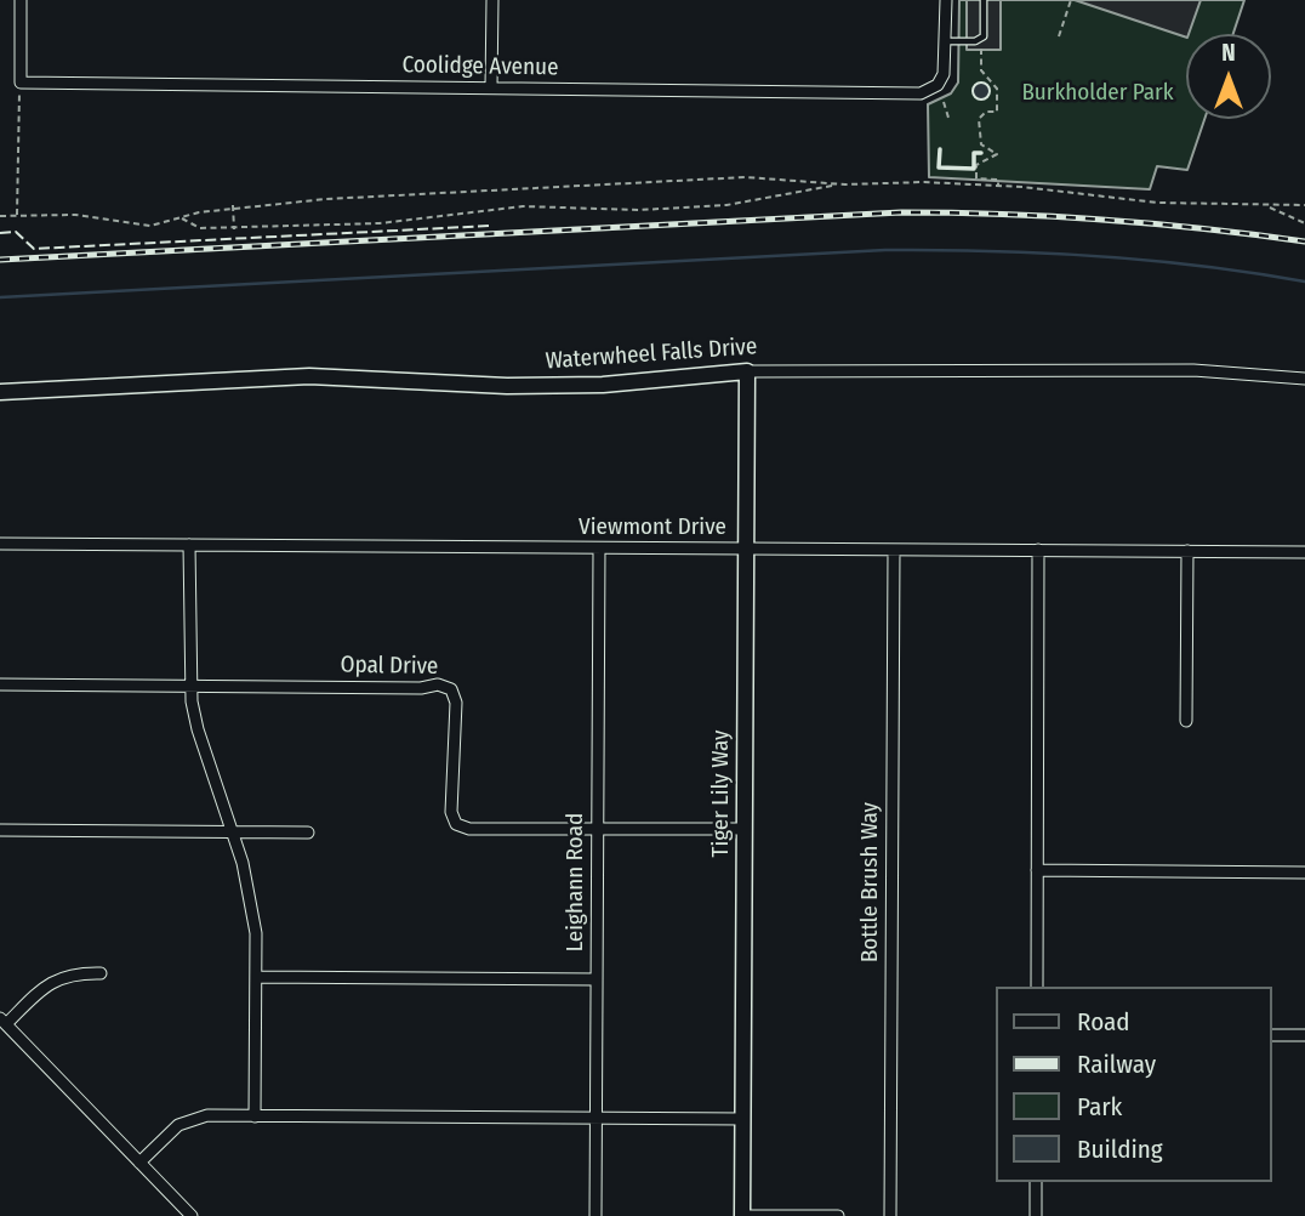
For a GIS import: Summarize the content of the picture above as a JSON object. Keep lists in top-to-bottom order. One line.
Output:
{"streets":{"street":["Coolidge Avenue","Waterwheel Falls Drive","Viewmont Drive","Opal Drive","Tiger Lily Way","Leighann Road","Bottle Brush Way"]},"crossings":[["Waterwheel Falls Drive","Tiger Lily Way"],["Viewmont Drive","Tiger Lily Way"],["Viewmont Drive","Leighann Road"],["Viewmont Drive","Bottle Brush Way"],["Opal Drive","Tiger Lily Way"],["Opal Drive","Leighann Road"]],"parks":["Burkholder Park"],"legend":["Road","Railway","Park","Building"],"north":"top"}
